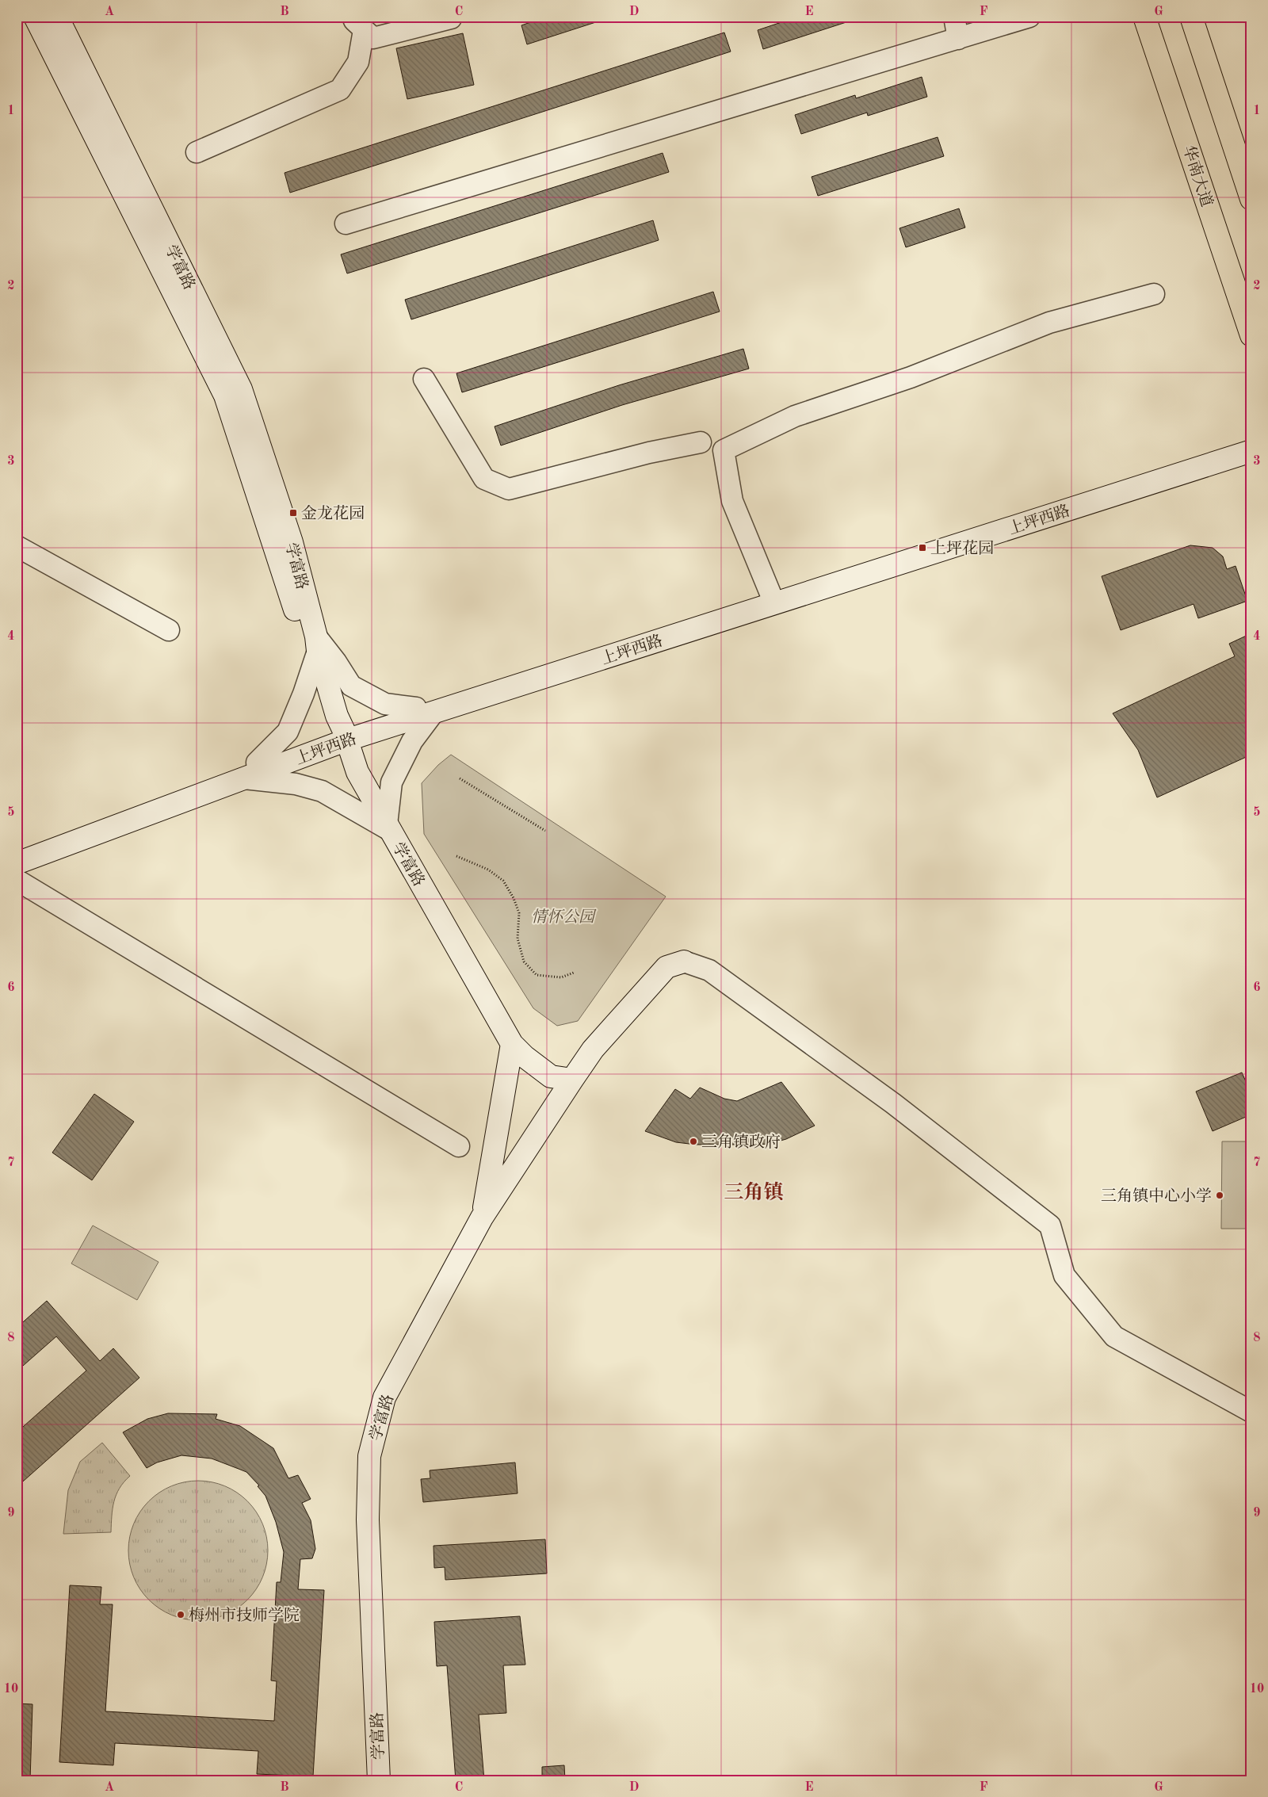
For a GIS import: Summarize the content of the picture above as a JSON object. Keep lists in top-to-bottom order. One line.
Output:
{"streets":{"main road":["华南大道"],"street":["学富路","上坪西路"]},"crossings":[["学富路","上坪西路"]],"districts":["三角镇"],"parks":["情怀公园"],"places":{"transit":["金龙花园","上坪花园"],"other":["三角镇政府","三角镇中心小学","梅州市技师学院"]},"grid":{"columns":["A","B","C","D","E","F","G"],"rows":["1","2","3","4","5","6","7","8","9","10"]}}
